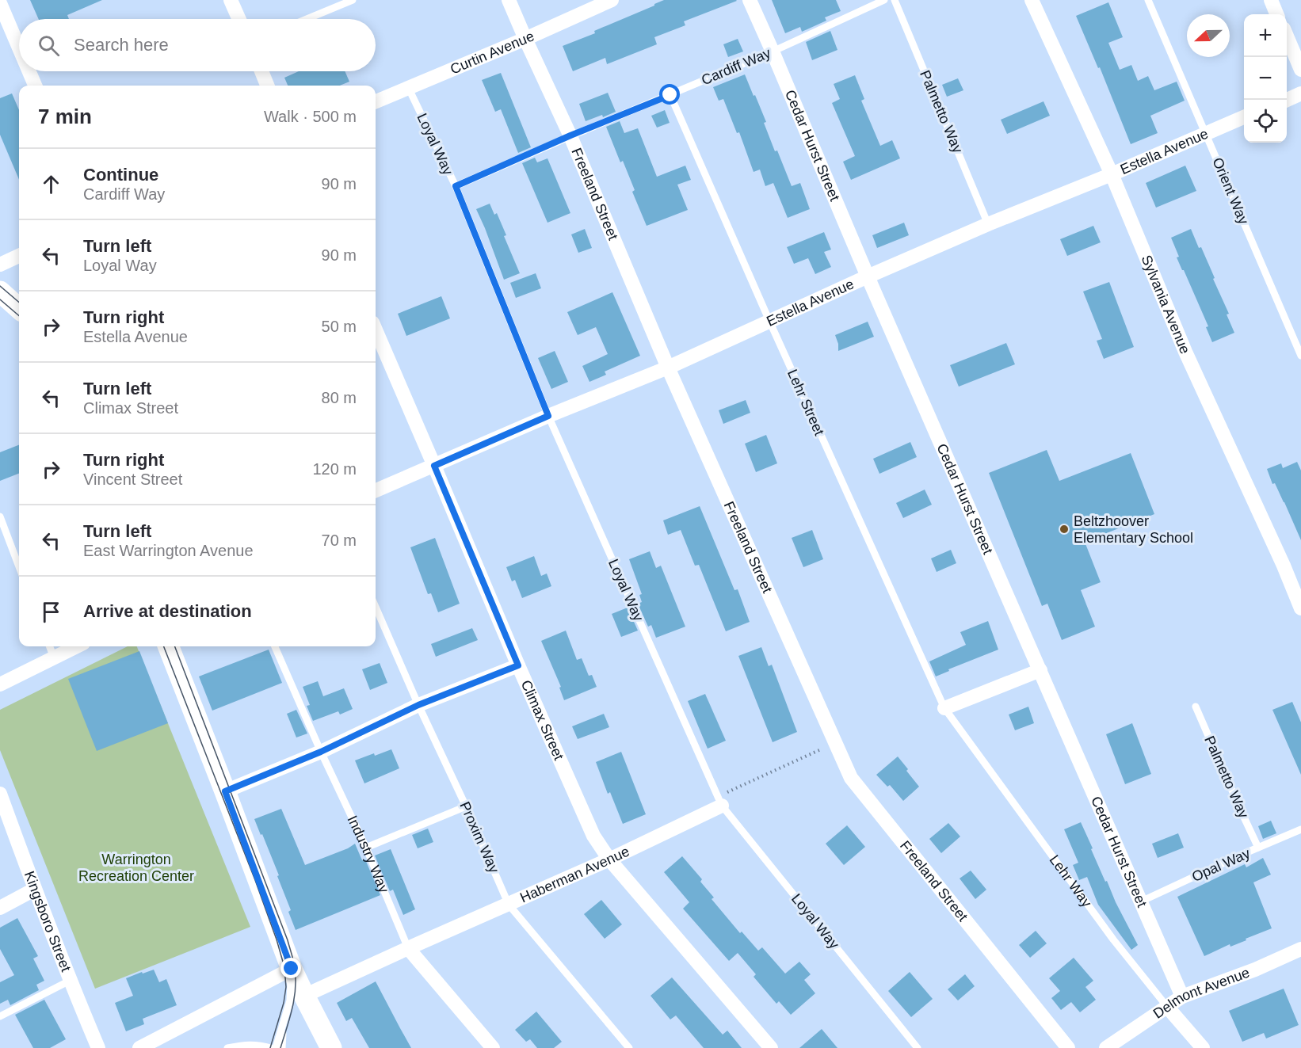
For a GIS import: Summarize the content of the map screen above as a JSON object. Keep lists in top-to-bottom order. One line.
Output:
{"streets":{"street":["Curtin Avenue","Cedar Hurst Street","Estella Avenue","Freeland Street","Sylvania Avenue","Climax Street","Industry Way","Haberman Avenue","Lehr Way","Kingsboro Street","Delmont Avenue"],"lane":["Cardiff Way","Palmetto Way","Loyal Way","Orient Way","Lehr Street","Proxim Way","Opal Way"]},"crossings":[["Curtin Avenue","Loyal Way"],["Curtin Avenue","Freeland Street"],["Cardiff Way","Loyal Way"],["Cardiff Way","Cedar Hurst Street"],["Cardiff Way","Freeland Street"],["Cardiff Way","Lehr Street"],["Palmetto Way","Estella Avenue"],["Palmetto Way","Opal Way"],["Loyal Way","Estella Avenue"],["Loyal Way","Haberman Avenue"],["Cedar Hurst Street","Estella Avenue"],["Cedar Hurst Street","Opal Way"],["Cedar Hurst Street","Delmont Avenue"],["Estella Avenue","Orient Way"],["Estella Avenue","Freeland Street"],["Estella Avenue","Sylvania Avenue"],["Estella Avenue","Lehr Street"],["Estella Avenue","Climax Street"],["Lehr Street","Lehr Way"],["Climax Street","Haberman Avenue"],["Proxim Way","Haberman Avenue"],["Industry Way","Haberman Avenue"],["Lehr Way","Delmont Avenue"]],"parks":["Warrington Recreation Center"],"places":["Beltzhoover Elementary School"],"north":"left","page":{"map_buttons":["+","−"],"search":"Search here","heading":["7 min","Walk · 500 m"],"list":[["Continue","Cardiff Way","90 m"],["Turn left","Loyal Way","90 m"],["Turn right","Estella Avenue","50 m"],["Turn left","Climax Street","80 m"],["Turn right","Vincent Street","120 m"],["Turn left","East Warrington Avenue","70 m"],"Arrive at destination"]}}
